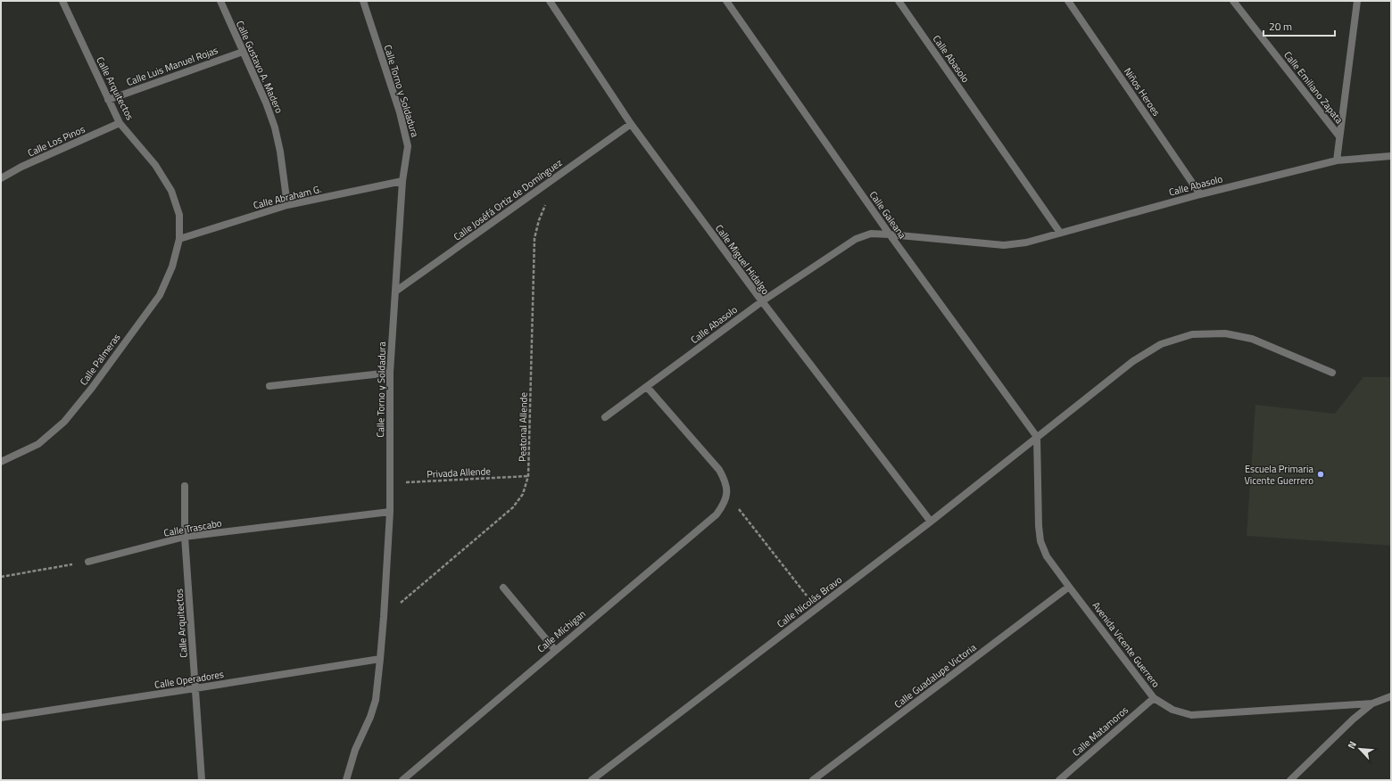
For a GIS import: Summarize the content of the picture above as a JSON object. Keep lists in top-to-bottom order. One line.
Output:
{"streets":{"street":["Calle Abasolo","Calle Luis Manuel Rojas","Calle Gustavo A. Madero","Calle Emiliano Zapata","Calle Arquitectos","Calle Torno y Soldadura","Niños Heroes","Calle Los Pinos","Calle Abraham G.","Calle Joséfá Ortiz de Domínguez","Calle Galeana","Calle Miguel Hidalgo","Calle Palmeras","Calle Trascabo","Calle Nicolás Bravo","Calle Míchigan","Avenida Vicente Guerrero","Calle Guadalupe Victoria","Calle Operadores","Calle Matamoros"],"path":["Peatonal Allende","Privada Allende"]},"crossings":[["Calle Abasolo","Niños Heroes"],["Calle Abasolo","Calle Galeana"],["Calle Abasolo","Calle Miguel Hidalgo"],["Calle Luis Manuel Rojas","Calle Gustavo A. Madero"],["Calle Luis Manuel Rojas","Calle Arquitectos"],["Calle Gustavo A. Madero","Calle Abraham G."],["Calle Arquitectos","Calle Los Pinos"],["Calle Arquitectos","Calle Abraham G."],["Calle Arquitectos","Calle Palmeras"],["Calle Arquitectos","Calle Trascabo"],["Calle Arquitectos","Calle Operadores"],["Calle Torno y Soldadura","Calle Abraham G."],["Calle Torno y Soldadura","Calle Joséfá Ortiz de Domínguez"],["Calle Torno y Soldadura","Peatonal Allende"],["Calle Torno y Soldadura","Privada Allende"],["Calle Torno y Soldadura","Calle Trascabo"],["Calle Torno y Soldadura","Calle Operadores"],["Calle Abraham G.","Calle Palmeras"],["Calle Joséfá Ortiz de Domínguez","Calle Miguel Hidalgo"],["Calle Joséfá Ortiz de Domínguez","Peatonal Allende"],["Calle Galeana","Calle Nicolás Bravo"],["Calle Galeana","Avenida Vicente Guerrero"],["Calle Miguel Hidalgo","Calle Nicolás Bravo"],["Peatonal Allende","Privada Allende"],["Calle Nicolás Bravo","Avenida Vicente Guerrero"],["Avenida Vicente Guerrero","Calle Guadalupe Victoria"],["Avenida Vicente Guerrero","Calle Matamoros"]],"places":["Escuela Primaria Vicente Guerrero"],"scale_bar":"20 m","north":"top left"}
